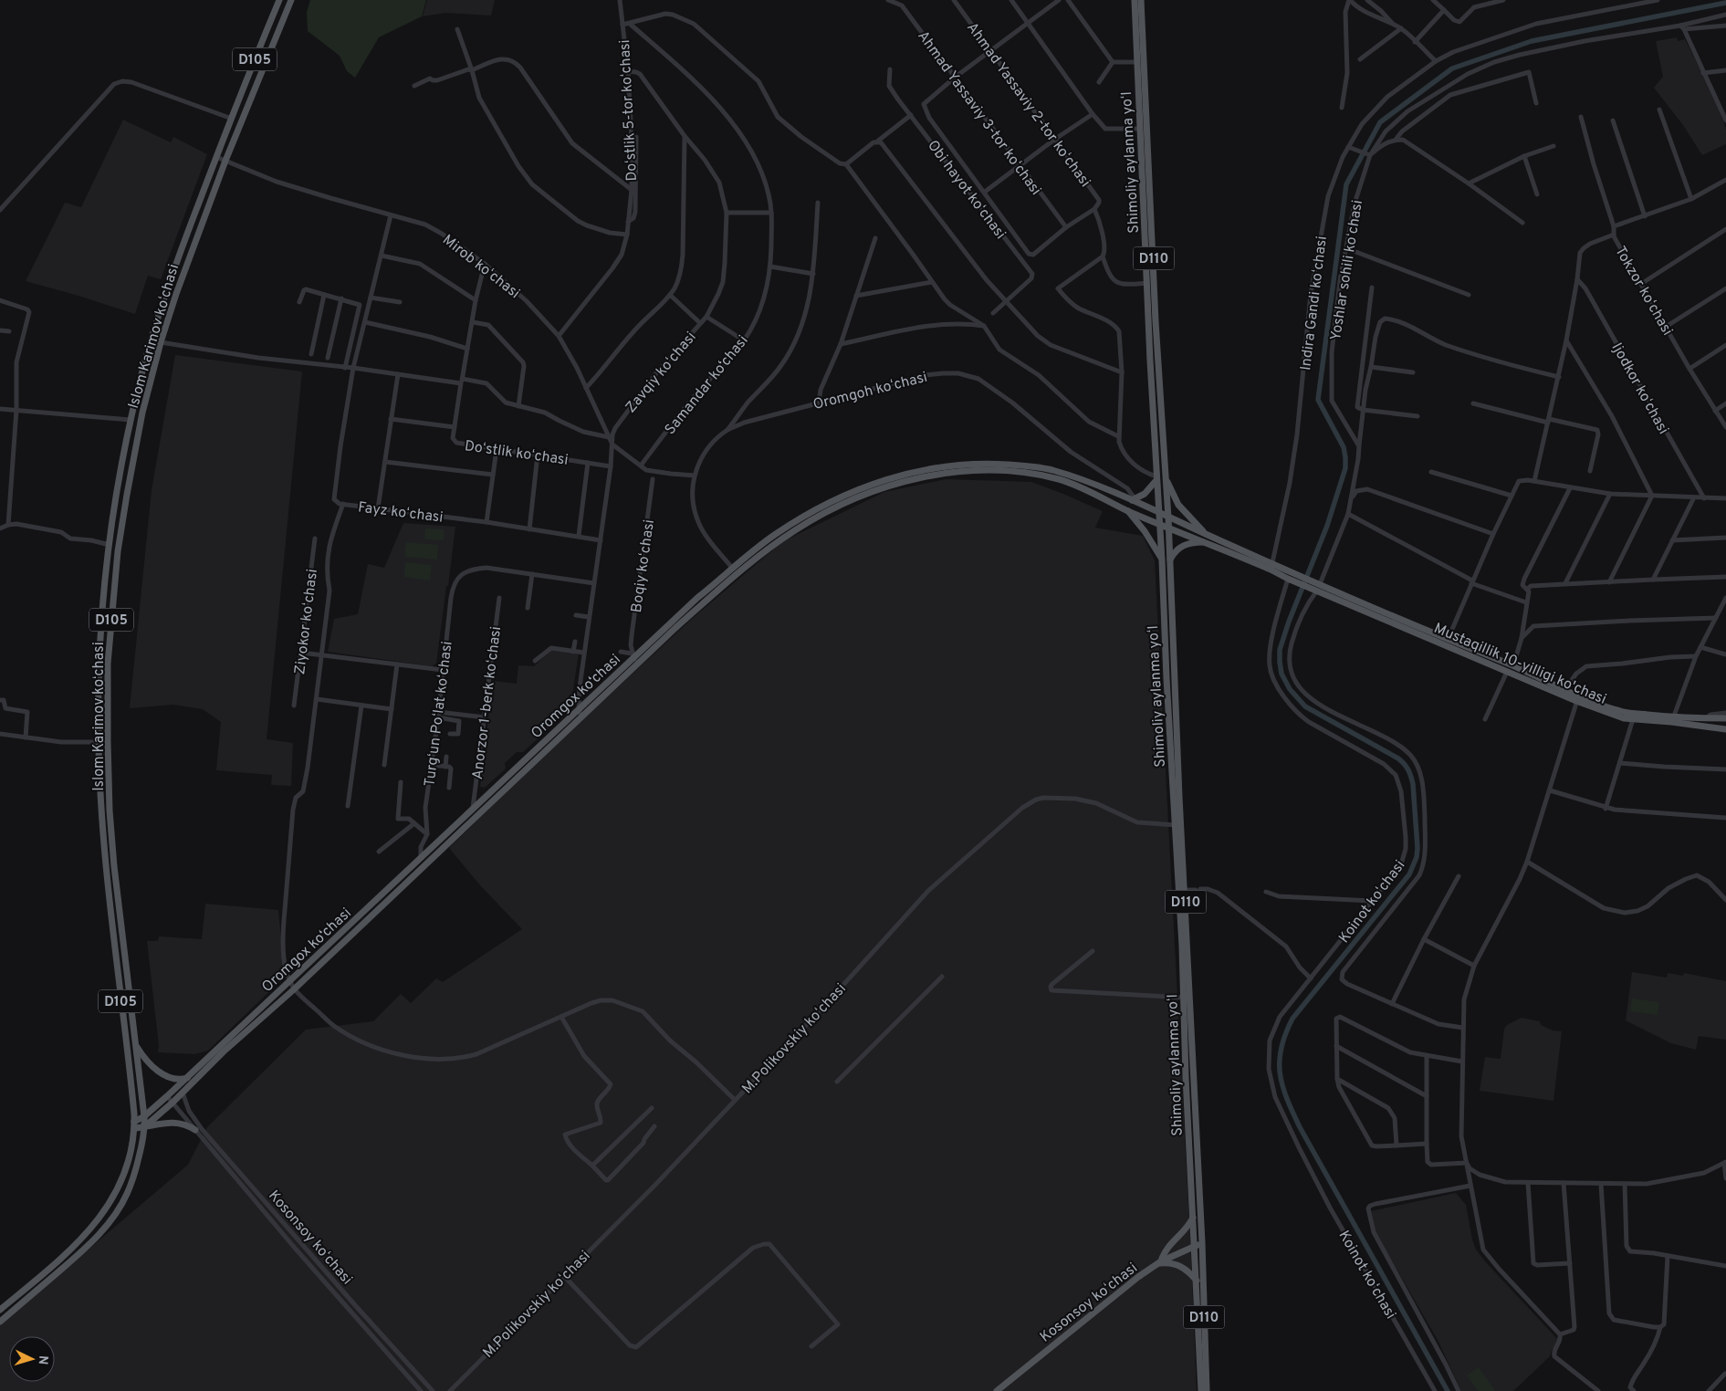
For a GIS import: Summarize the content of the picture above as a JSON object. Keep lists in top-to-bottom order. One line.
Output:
{"streets":{"main road":["D105","Shimoliy aylanma yoʻl","D110","Islom Karimov koʻchasi","Mustaqillik 10-yilligi ko'chasi","Oromgox ko‘chasi","Kosonsoy koʻchasi"],"street":["Ahmad Yassaviy 2-tor koʻchasi","Doʻstlik 5-tor koʻchasi","Ahmad Yassaviy 3-tor koʻchasi","Obi hayot koʻchasi","Mirob koʻchasi","Yoshlar sohili koʻchasi","Tokzor koʻchasi","Indira Gandi koʻchasi","Zavqiy koʻchasi","Samandar ko‘chasi","Ijodkor koʻchasi","Oromgoh koʻchasi","Doʻstlik koʻchasi","Fayz koʻchasi","Boqiy koʻchasi","Ziyokor koʻchasi","Anorzor 1-berk koʻchasi","Turgʻun Poʻlat koʻchasi","Koinot koʻchasi","M.Polikovskiy koʻchasi"]},"crossings":[["Doʻstlik 5-tor koʻchasi","Mirob koʻchasi"],["Doʻstlik 5-tor koʻchasi","Zavqiy koʻchasi"],["Shimoliy aylanma yoʻl","Oromgox ko‘chasi"],["Shimoliy aylanma yoʻl","M.Polikovskiy koʻchasi"],["Shimoliy aylanma yoʻl","Kosonsoy koʻchasi"],["Mirob koʻchasi","Islom Karimov koʻchasi"],["Mirob koʻchasi","Zavqiy koʻchasi"],["Mirob koʻchasi","Doʻstlik koʻchasi"],["Indira Gandi koʻchasi","Oromgox ko‘chasi"],["Islom Karimov koʻchasi","Oromgox ko‘chasi"],["Zavqiy koʻchasi","Doʻstlik koʻchasi"],["Zavqiy koʻchasi","Fayz koʻchasi"],["Zavqiy koʻchasi","Oromgox ko‘chasi"],["Oromgoh koʻchasi","Oromgox ko‘chasi"],["Boqiy koʻchasi","Oromgox ko‘chasi"],["Oromgox ko‘chasi","Anorzor 1-berk koʻchasi"],["Oromgox ko‘chasi","Turgʻun Poʻlat koʻchasi"],["Oromgox ko‘chasi","Kosonsoy koʻchasi"]],"north":"right"}
